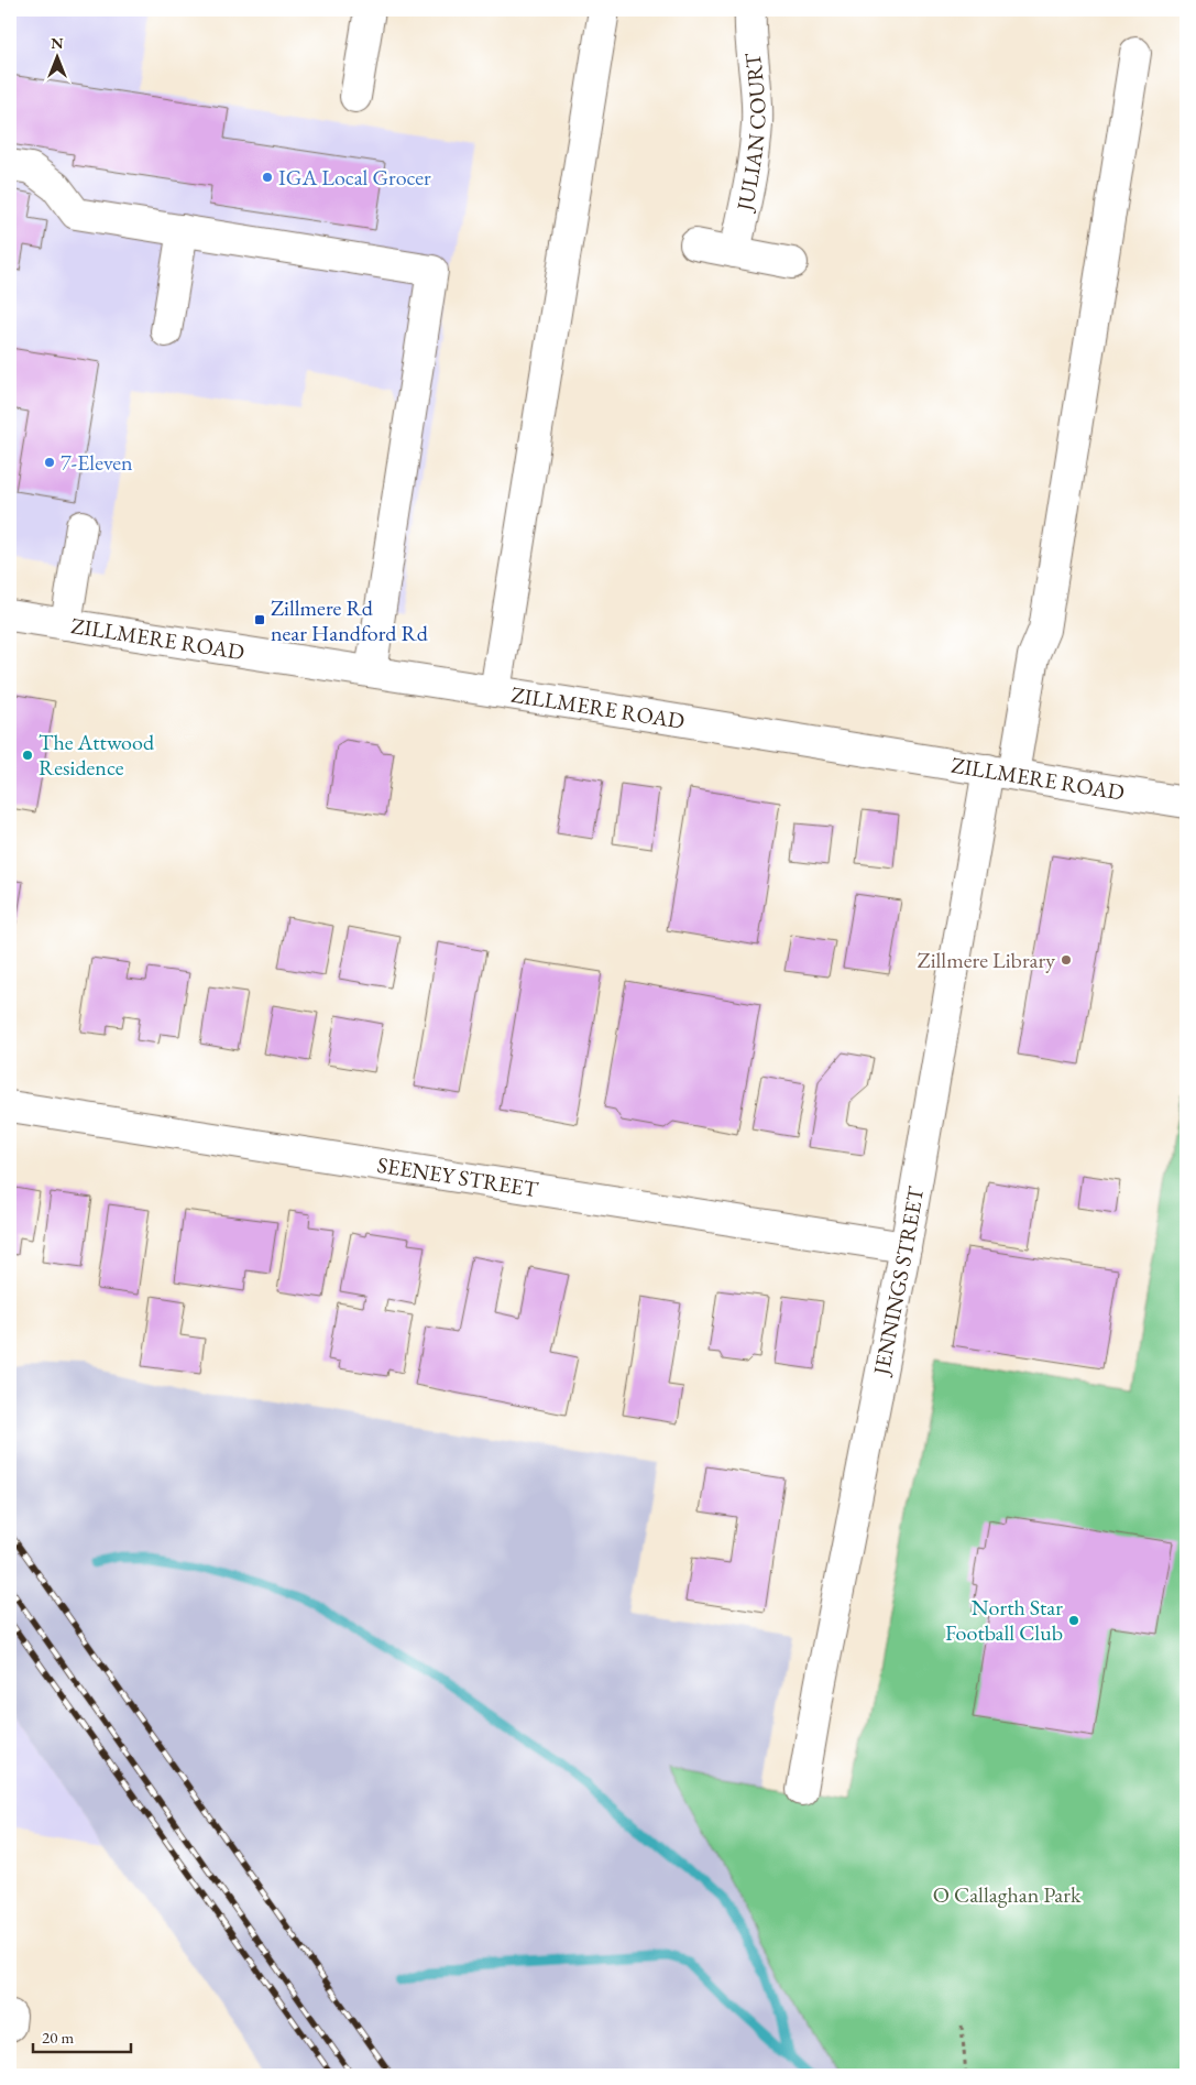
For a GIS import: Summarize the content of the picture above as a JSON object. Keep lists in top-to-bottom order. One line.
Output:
{"streets":{"street":["JULIAN COURT","ZILLMERE ROAD","SEENEY STREET","JENNINGS STREET"]},"crossings":[["ZILLMERE ROAD","JENNINGS STREET"],["SEENEY STREET","JENNINGS STREET"]],"parks":["O Callaghan Park"],"places":{"other":["IGA Local Grocer","7-Eleven","The Attwood Residence","Zillmere Library","North Star Football Club"],"transit":["Zillmere Rd near Handford Rd"]},"scale_bar":"20 m","north":"top"}
